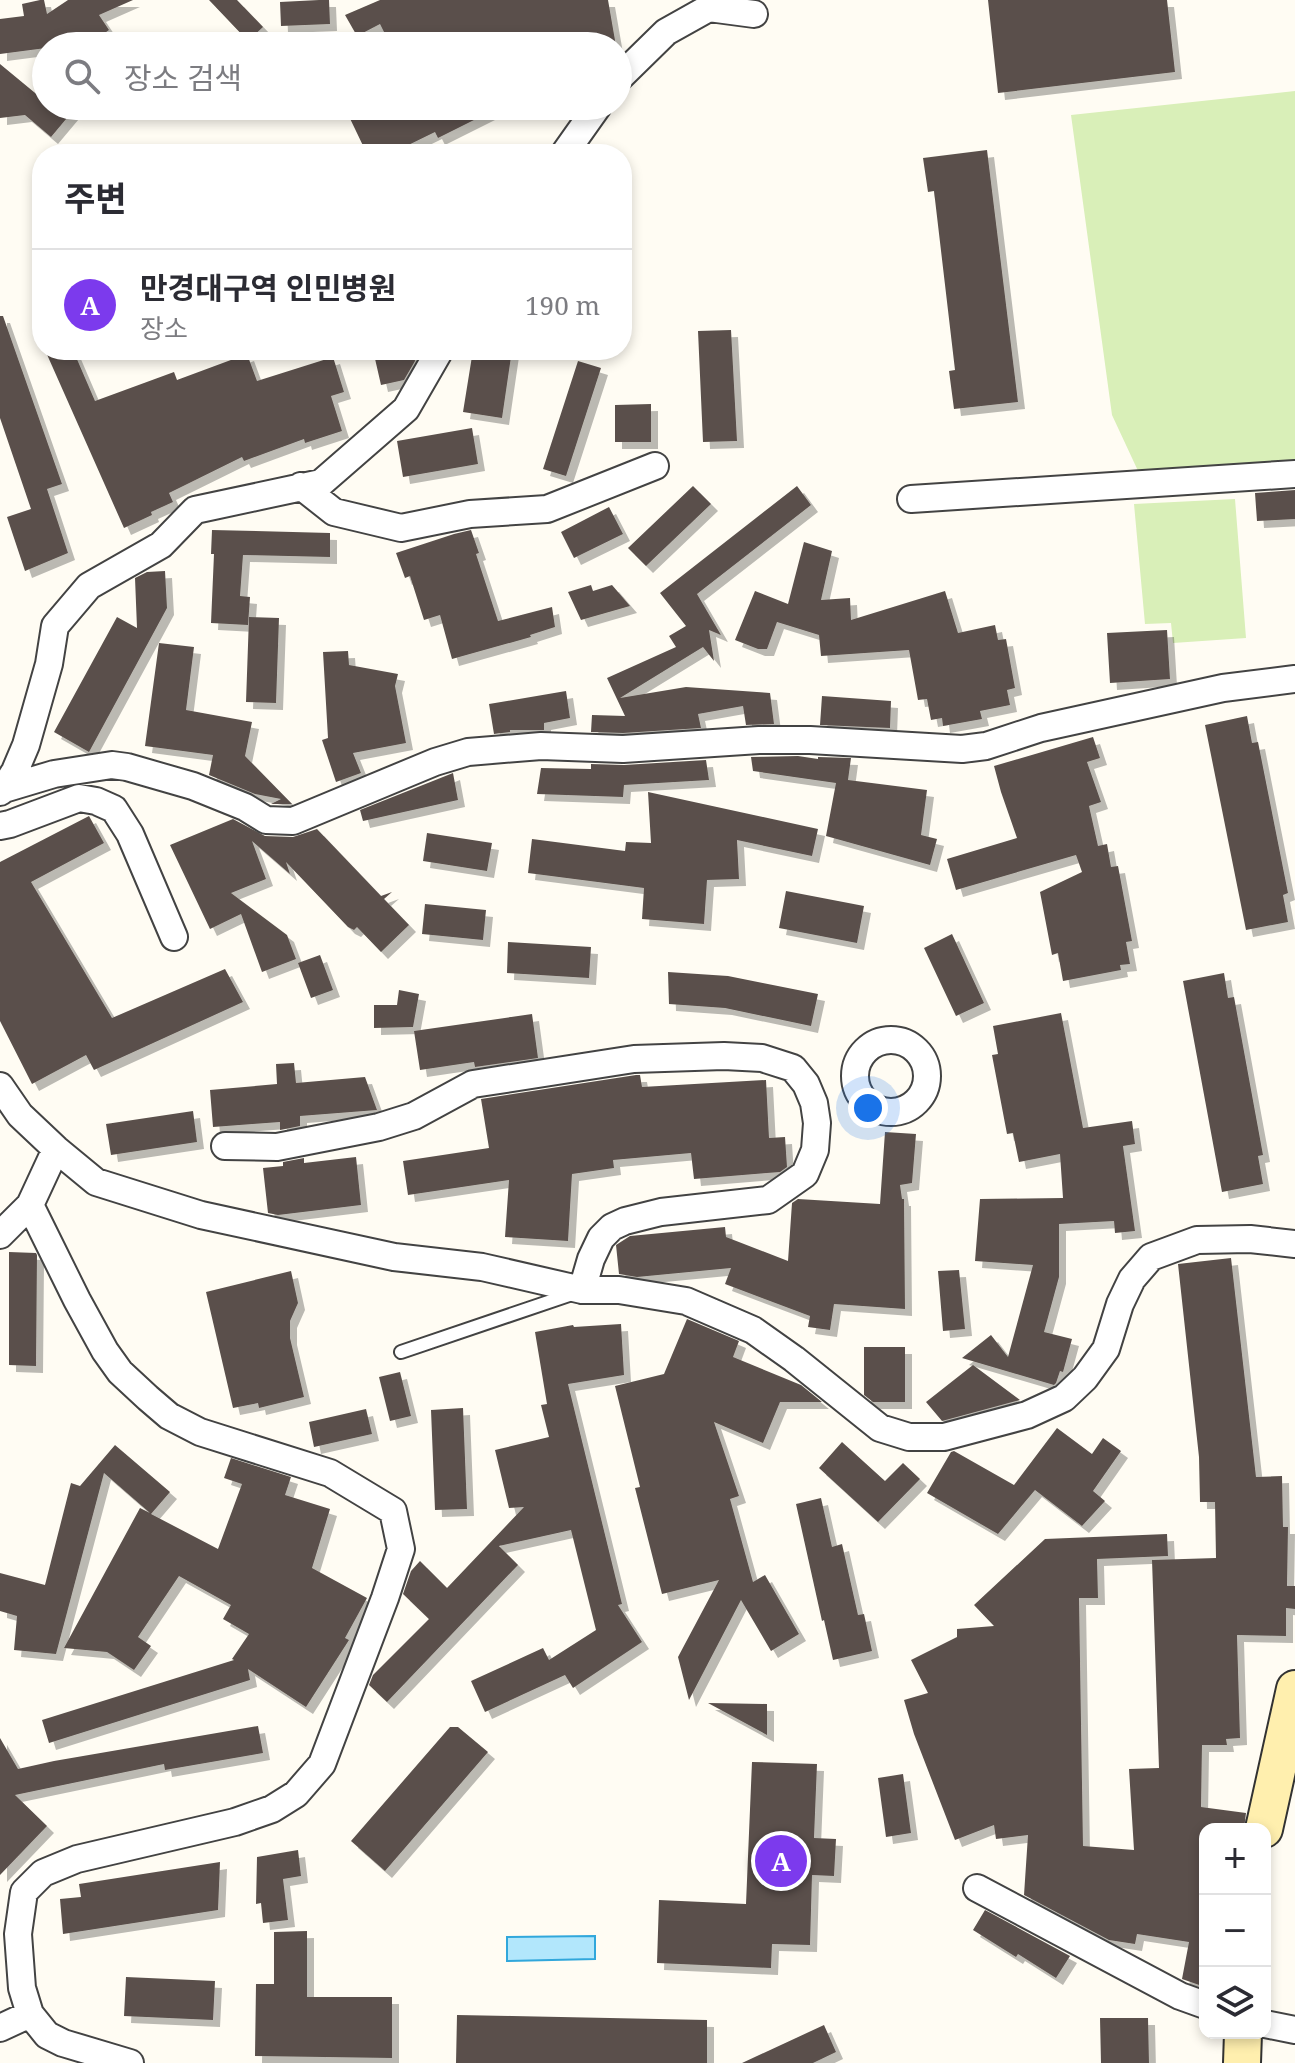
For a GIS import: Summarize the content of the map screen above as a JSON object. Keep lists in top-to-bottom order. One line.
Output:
{"page":{"search":"장소 검색","heading":"주변","list":[{"mark":"A","name":"만경대구역 인민병원","note":"장소","value":"190 m"}],"map_buttons":["+","−"],"pins":"A"}}
